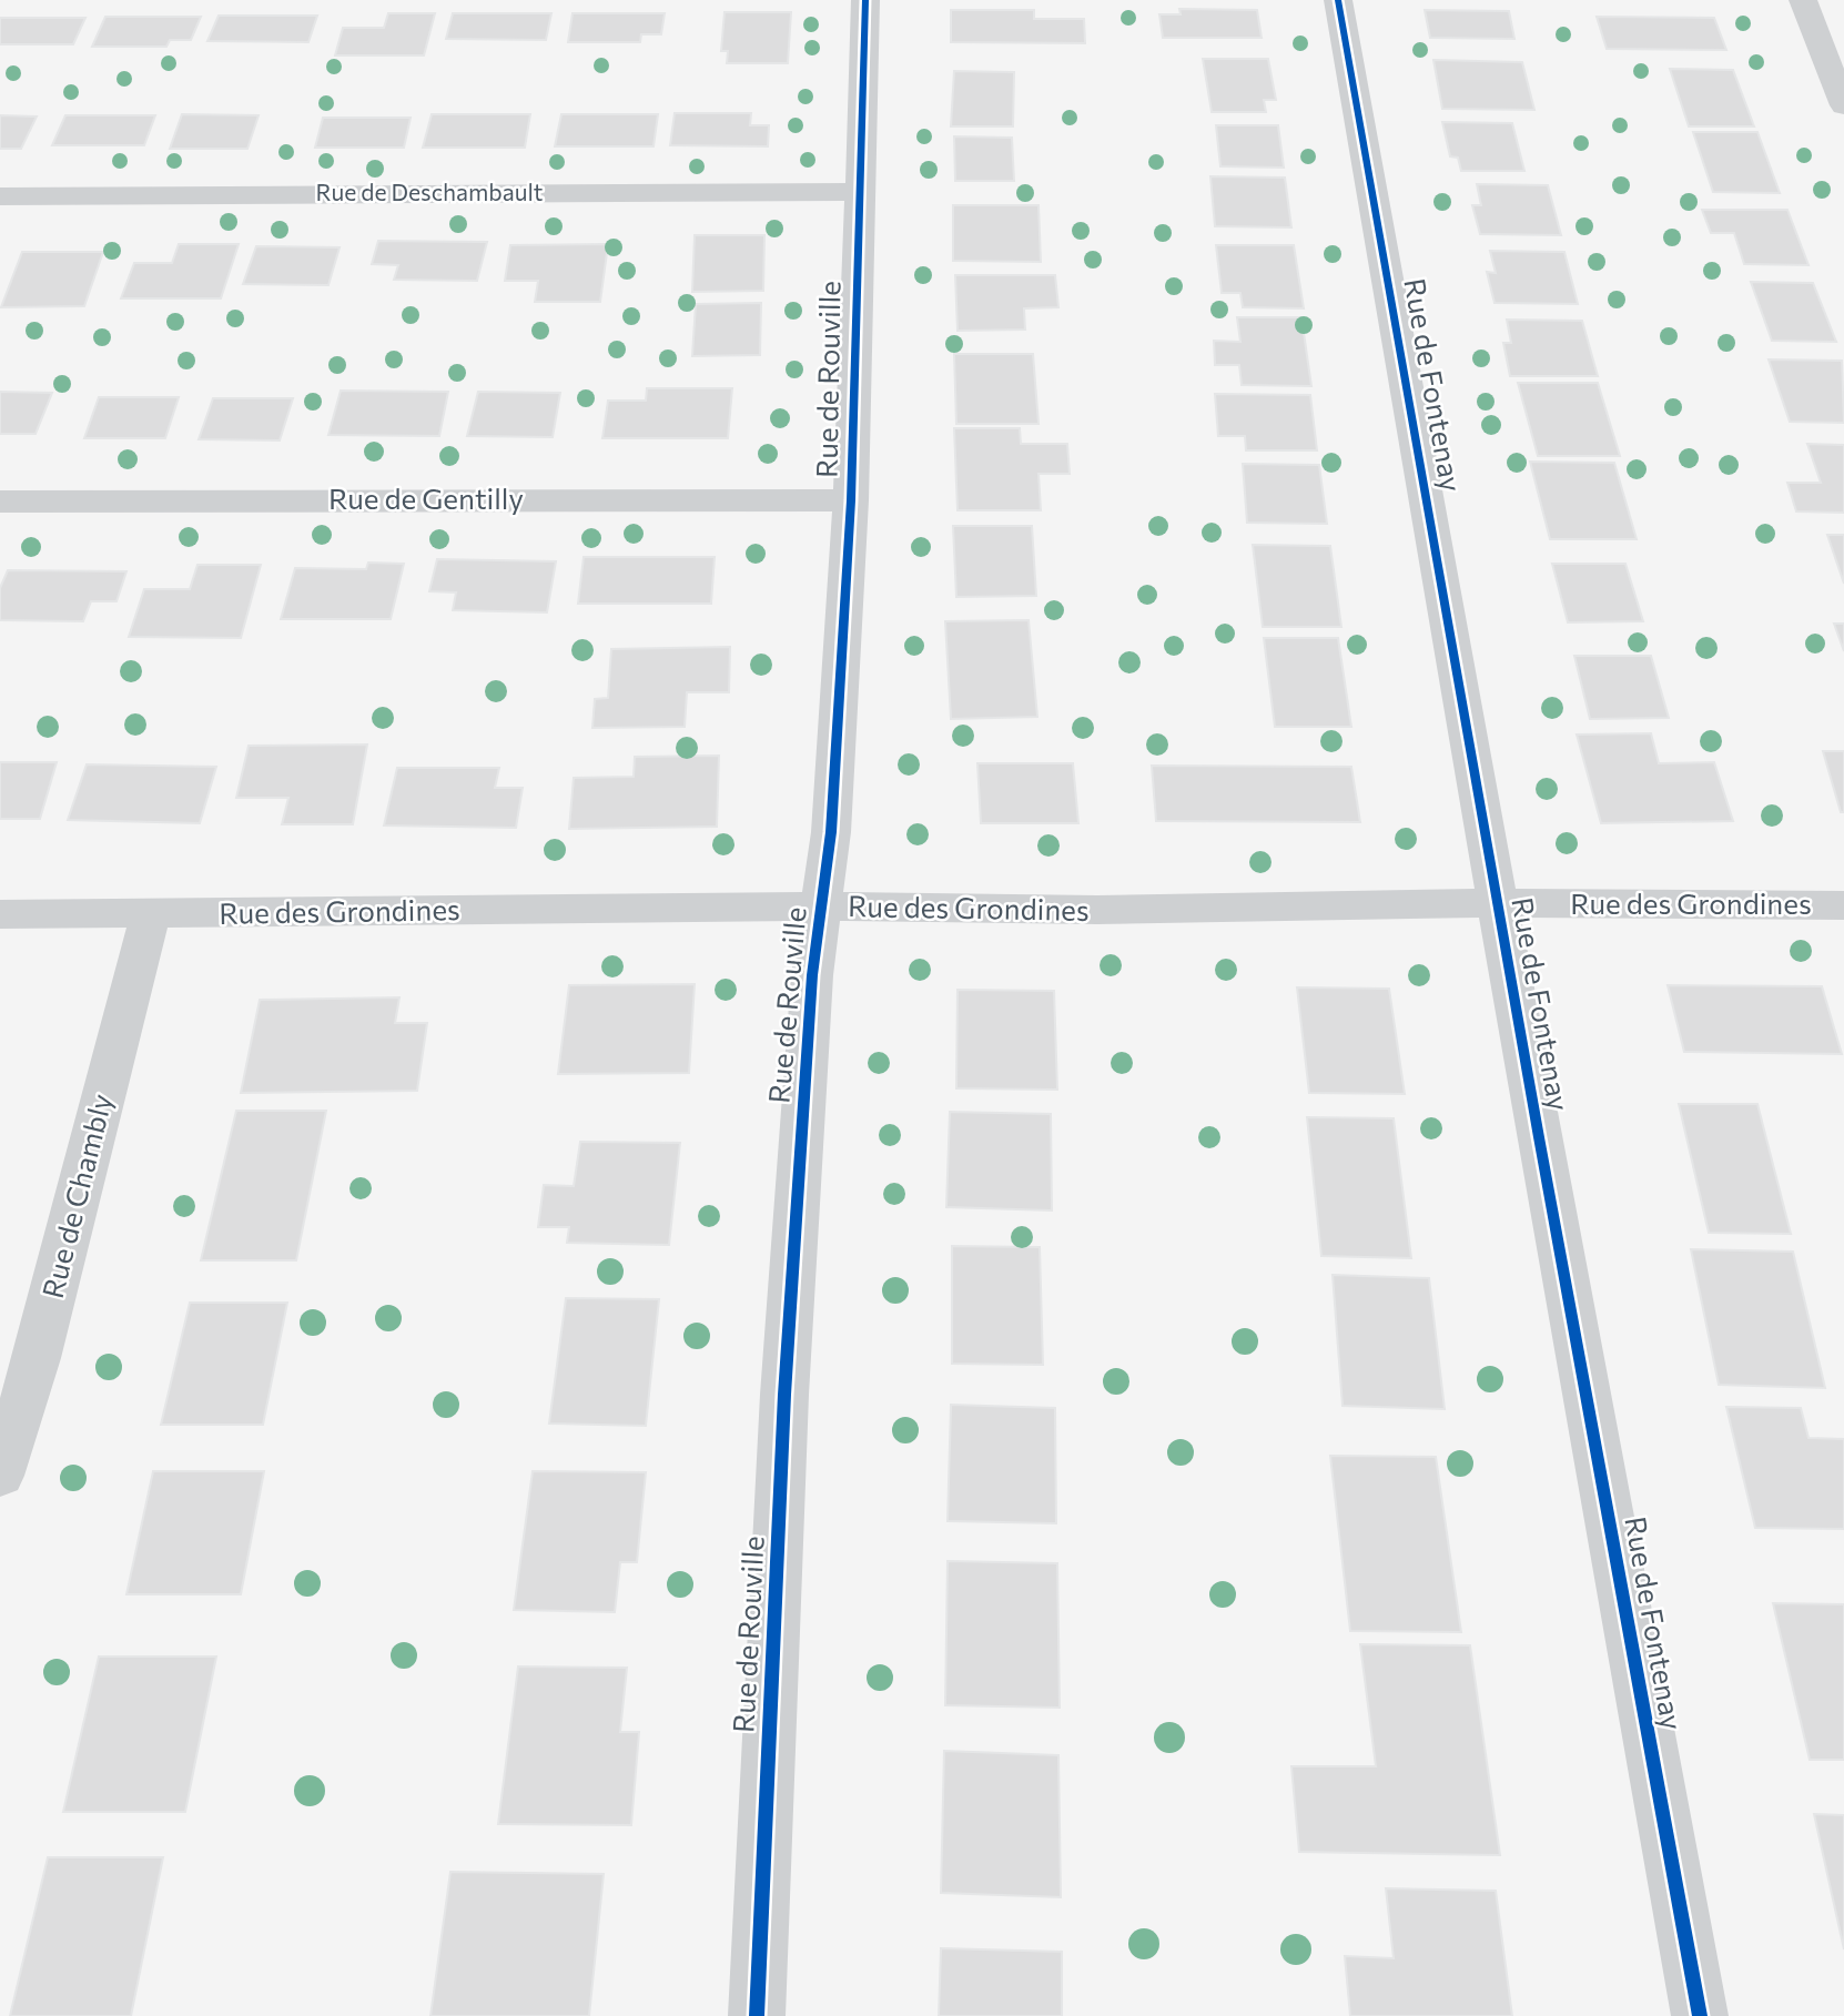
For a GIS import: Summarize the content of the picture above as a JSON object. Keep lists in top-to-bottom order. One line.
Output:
{"streets":{"street":["Rue de Deschambault","Rue de Rouville","Rue de Fontenay","Rue de Gentilly","Rue des Grondines","Rue de Chambly"]},"crossings":[["Rue de Deschambault","Rue de Rouville"],["Rue de Rouville","Rue de Gentilly"],["Rue de Rouville","Rue des Grondines"],["Rue de Fontenay","Rue des Grondines"],["Rue des Grondines","Rue de Chambly"]]}
